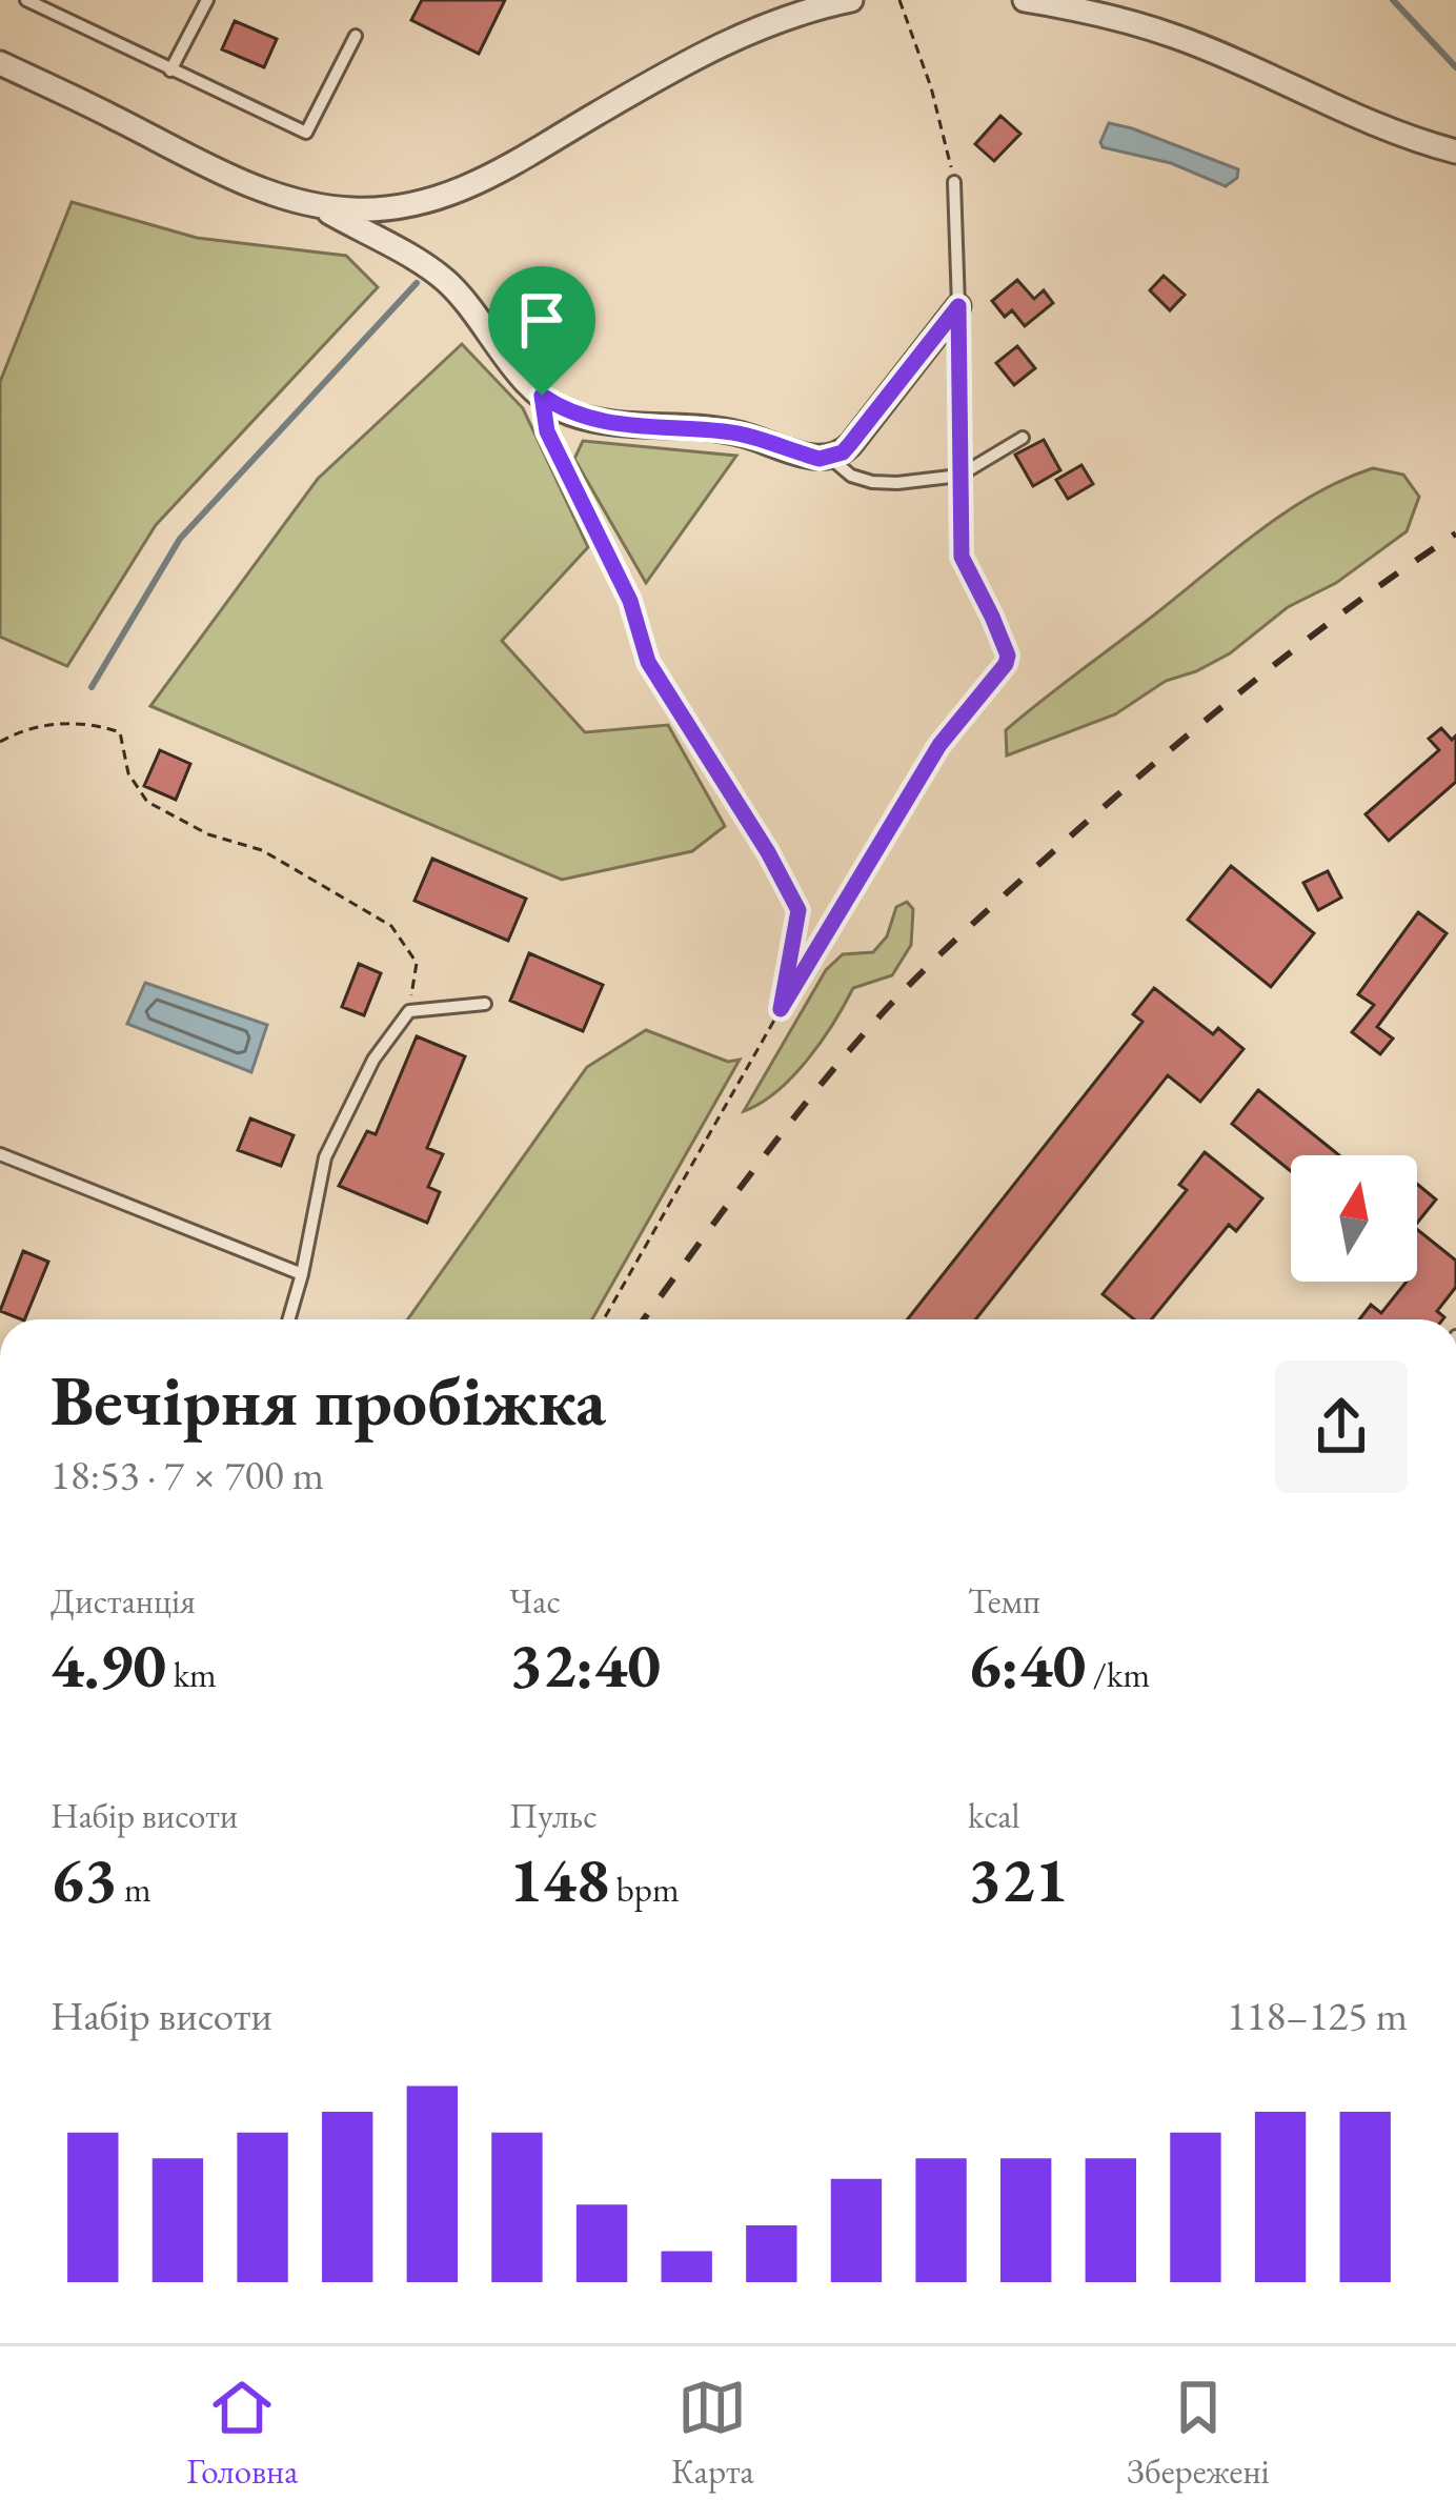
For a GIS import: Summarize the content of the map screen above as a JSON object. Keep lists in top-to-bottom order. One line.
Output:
{"north":"top","page":{"heading":["Вечірня пробіжка","18:53 · 7 × 700 m"],"stats":[["Дистанція","4.90 km"],["Час","32:40"],["Темп","6:40 /km"],["Набір висоти","63 m"],["Пульс","148 bpm"],["kcal","321"]],"chart":["Набір висоти","118–125 m"],"tabs":["Головна","Карта","Збережені"]}}
